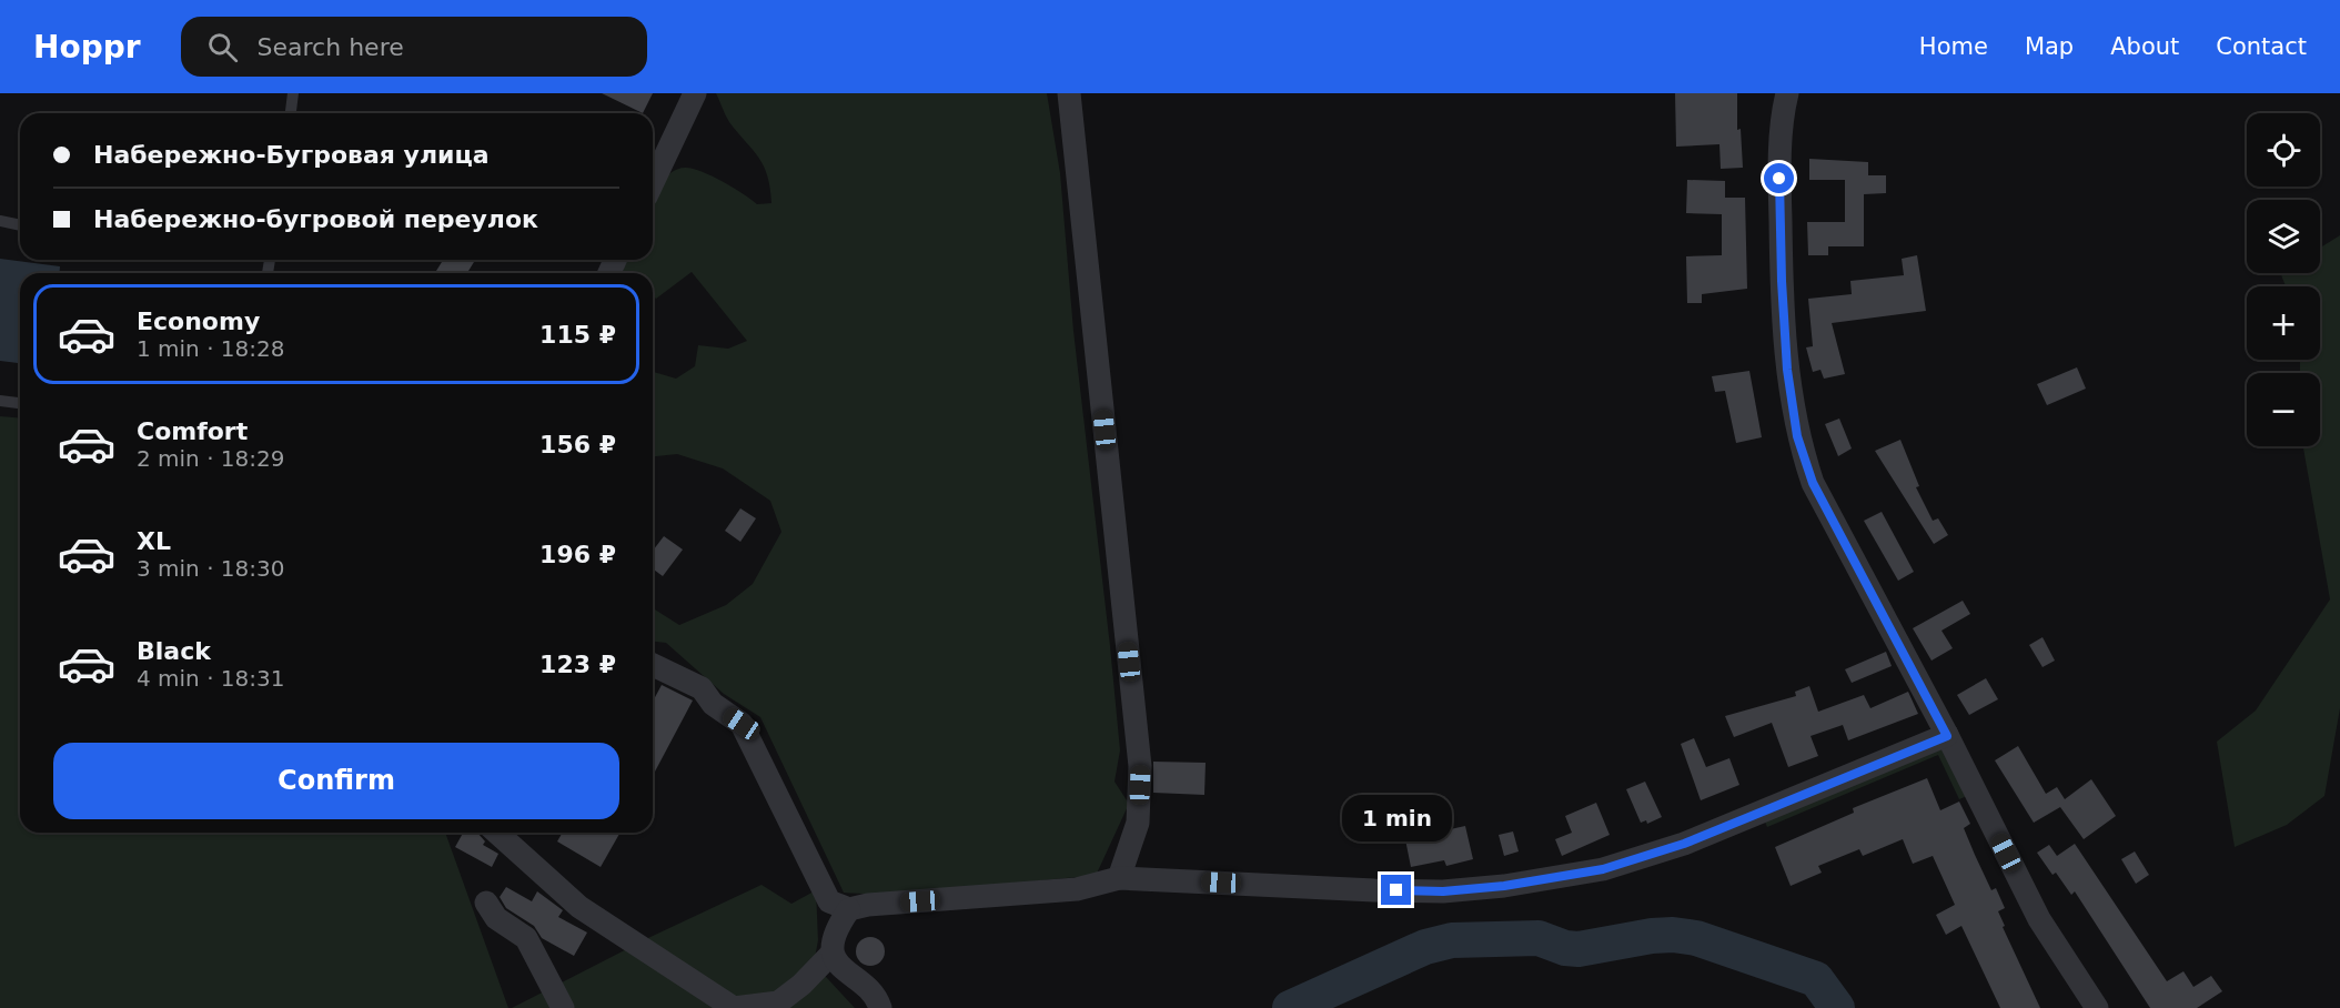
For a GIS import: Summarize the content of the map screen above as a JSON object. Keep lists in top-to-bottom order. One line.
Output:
{"page":{"header":"Hoppr","search":"Search here","nav":["Home","Map","About","Contact"],"map_buttons":["+","−"],"banner":["Набережно-Бугровая улица","Набережно-бугровой переулок"],"list":[{"name":"Economy","note":"1 min · 18:28","value":"115 ₽"},{"name":"Comfort","note":"2 min · 18:29","value":"156 ₽"},{"name":"XL","note":"3 min · 18:30","value":"196 ₽"},{"name":"Black","note":"4 min · 18:31","value":"123 ₽"}],"buttons":"Confirm","bubble":"1 min"}}
